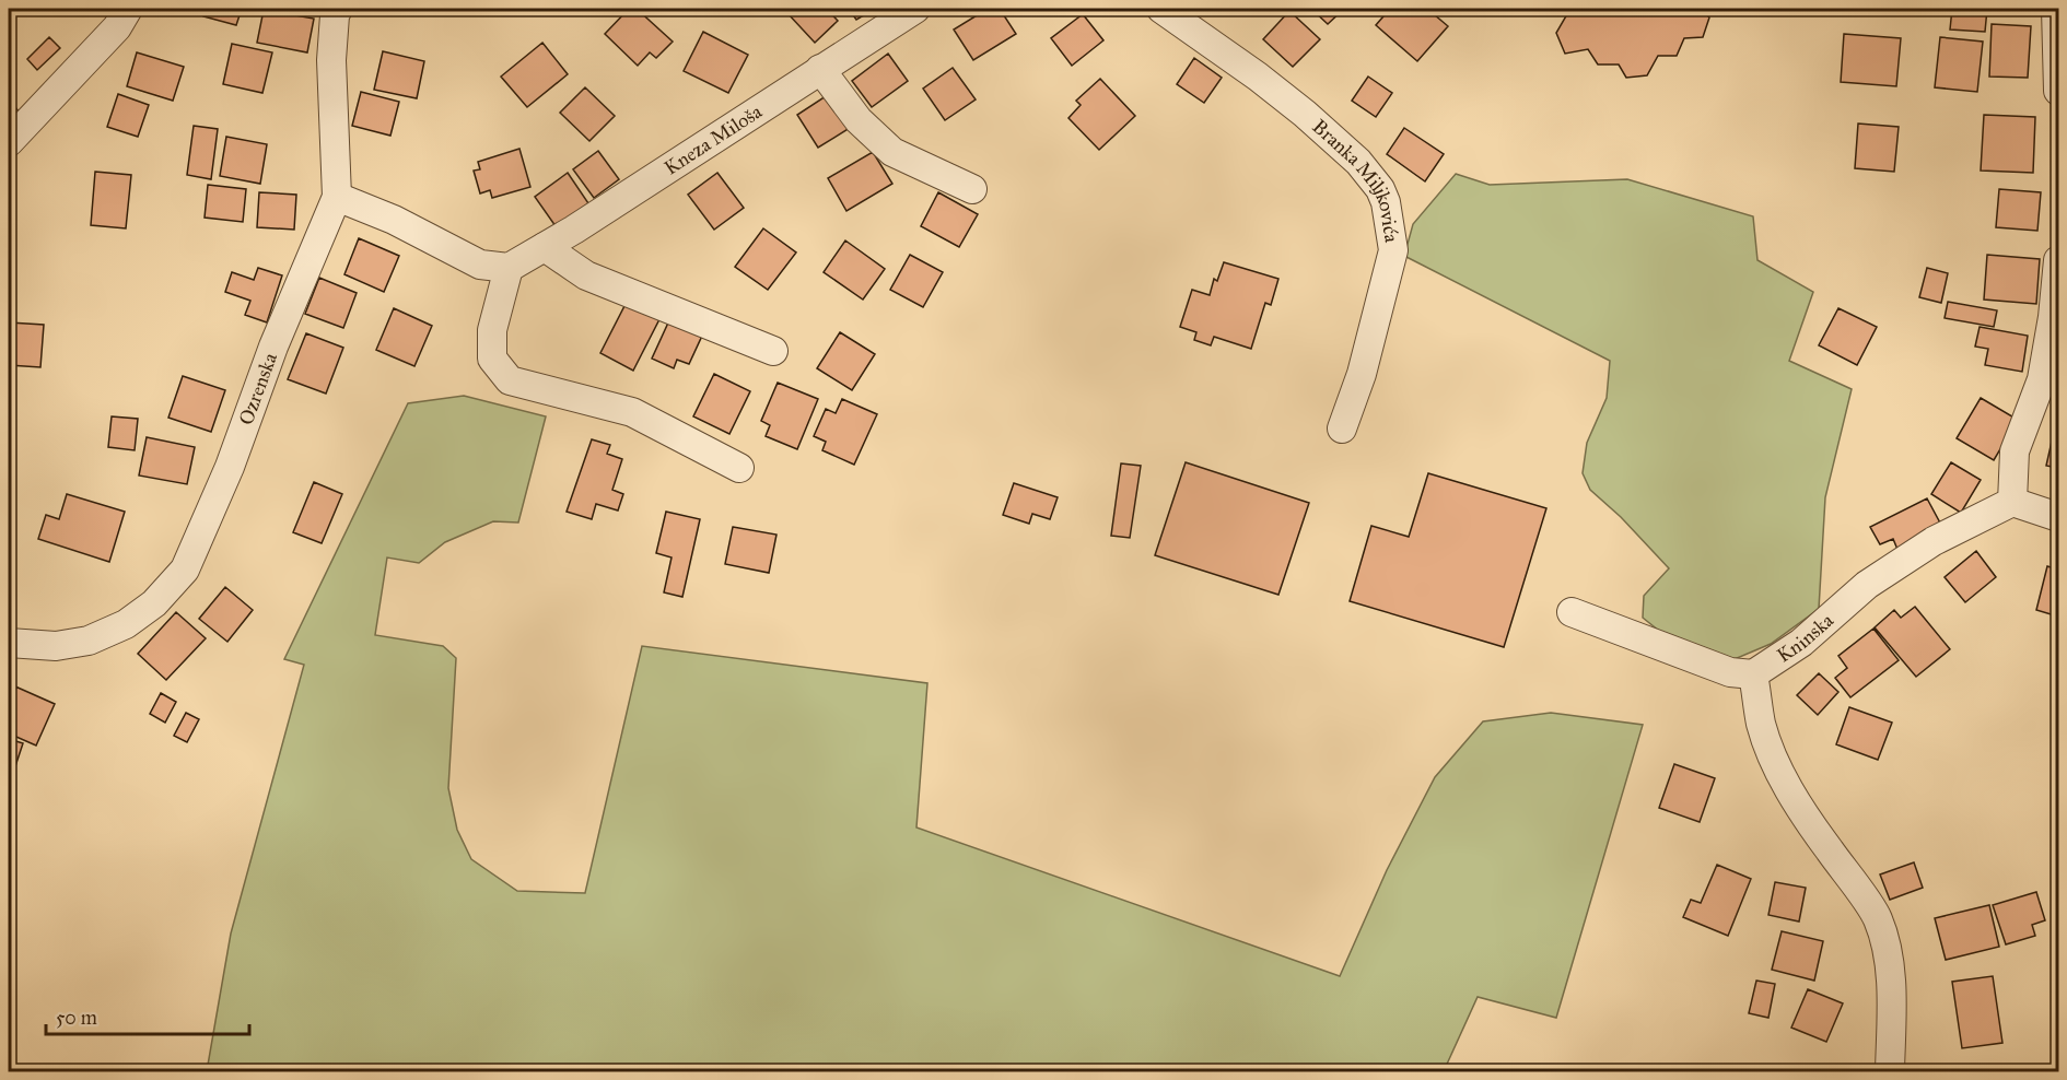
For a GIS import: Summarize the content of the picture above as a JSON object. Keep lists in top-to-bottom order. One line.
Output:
{"streets":{"street":["Kneza Miloša","Branka Miljkovića","Ozrenska","Kninska"]},"scale_bar":"50 m"}
